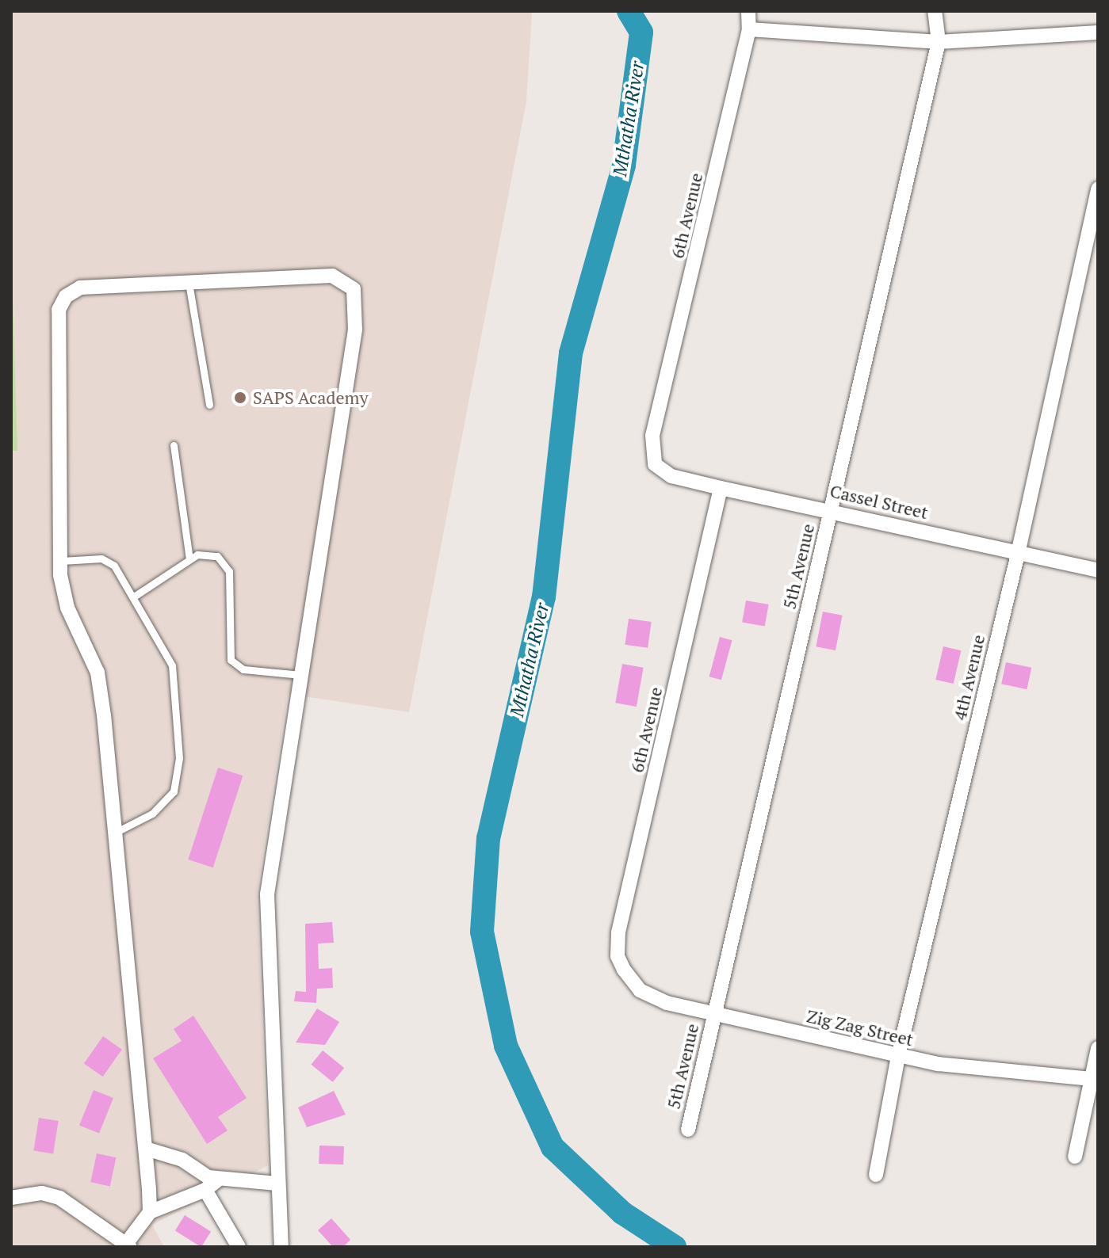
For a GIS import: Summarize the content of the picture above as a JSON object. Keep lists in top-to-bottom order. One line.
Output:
{"streets":{"street":["6th Avenue","Cassel Street","5th Avenue","4th Avenue","Zig Zag Street"]},"crossings":[["6th Avenue","Cassel Street"],["6th Avenue","Zig Zag Street"],["Cassel Street","5th Avenue"],["Cassel Street","4th Avenue"],["5th Avenue","Zig Zag Street"],["4th Avenue","Zig Zag Street"]],"water":["Mthatha River"],"places":["SAPS Academy"]}
